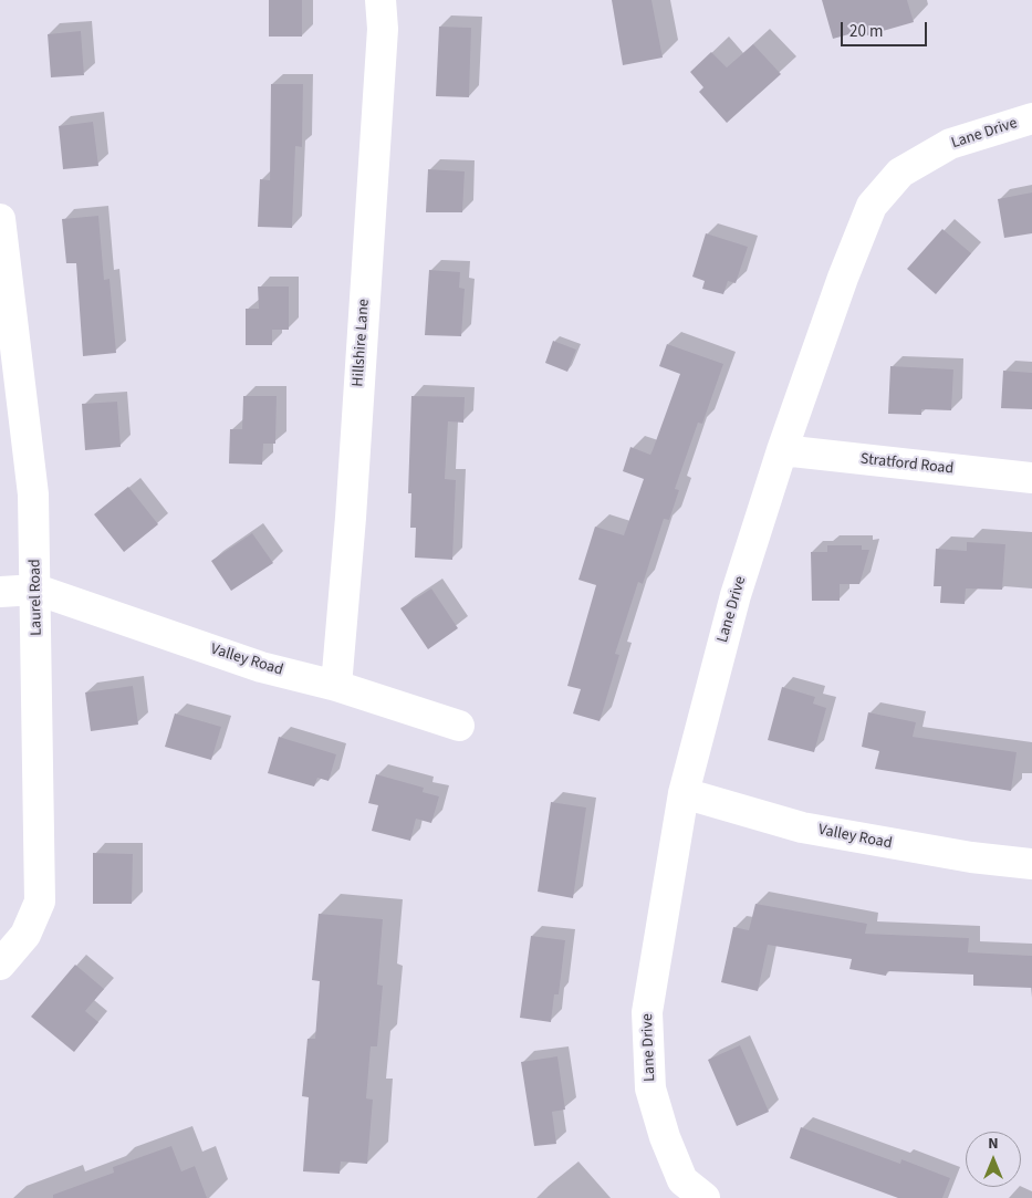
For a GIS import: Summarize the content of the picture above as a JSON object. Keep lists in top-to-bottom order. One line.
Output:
{"streets":{"street":["Lane Drive","Hillshire Lane","Stratford Road","Laurel Road","Valley Road"]},"crossings":[["Lane Drive","Stratford Road"],["Lane Drive","Valley Road"],["Hillshire Lane","Valley Road"],["Laurel Road","Valley Road"]],"scale_bar":"20 m","north":"top"}
